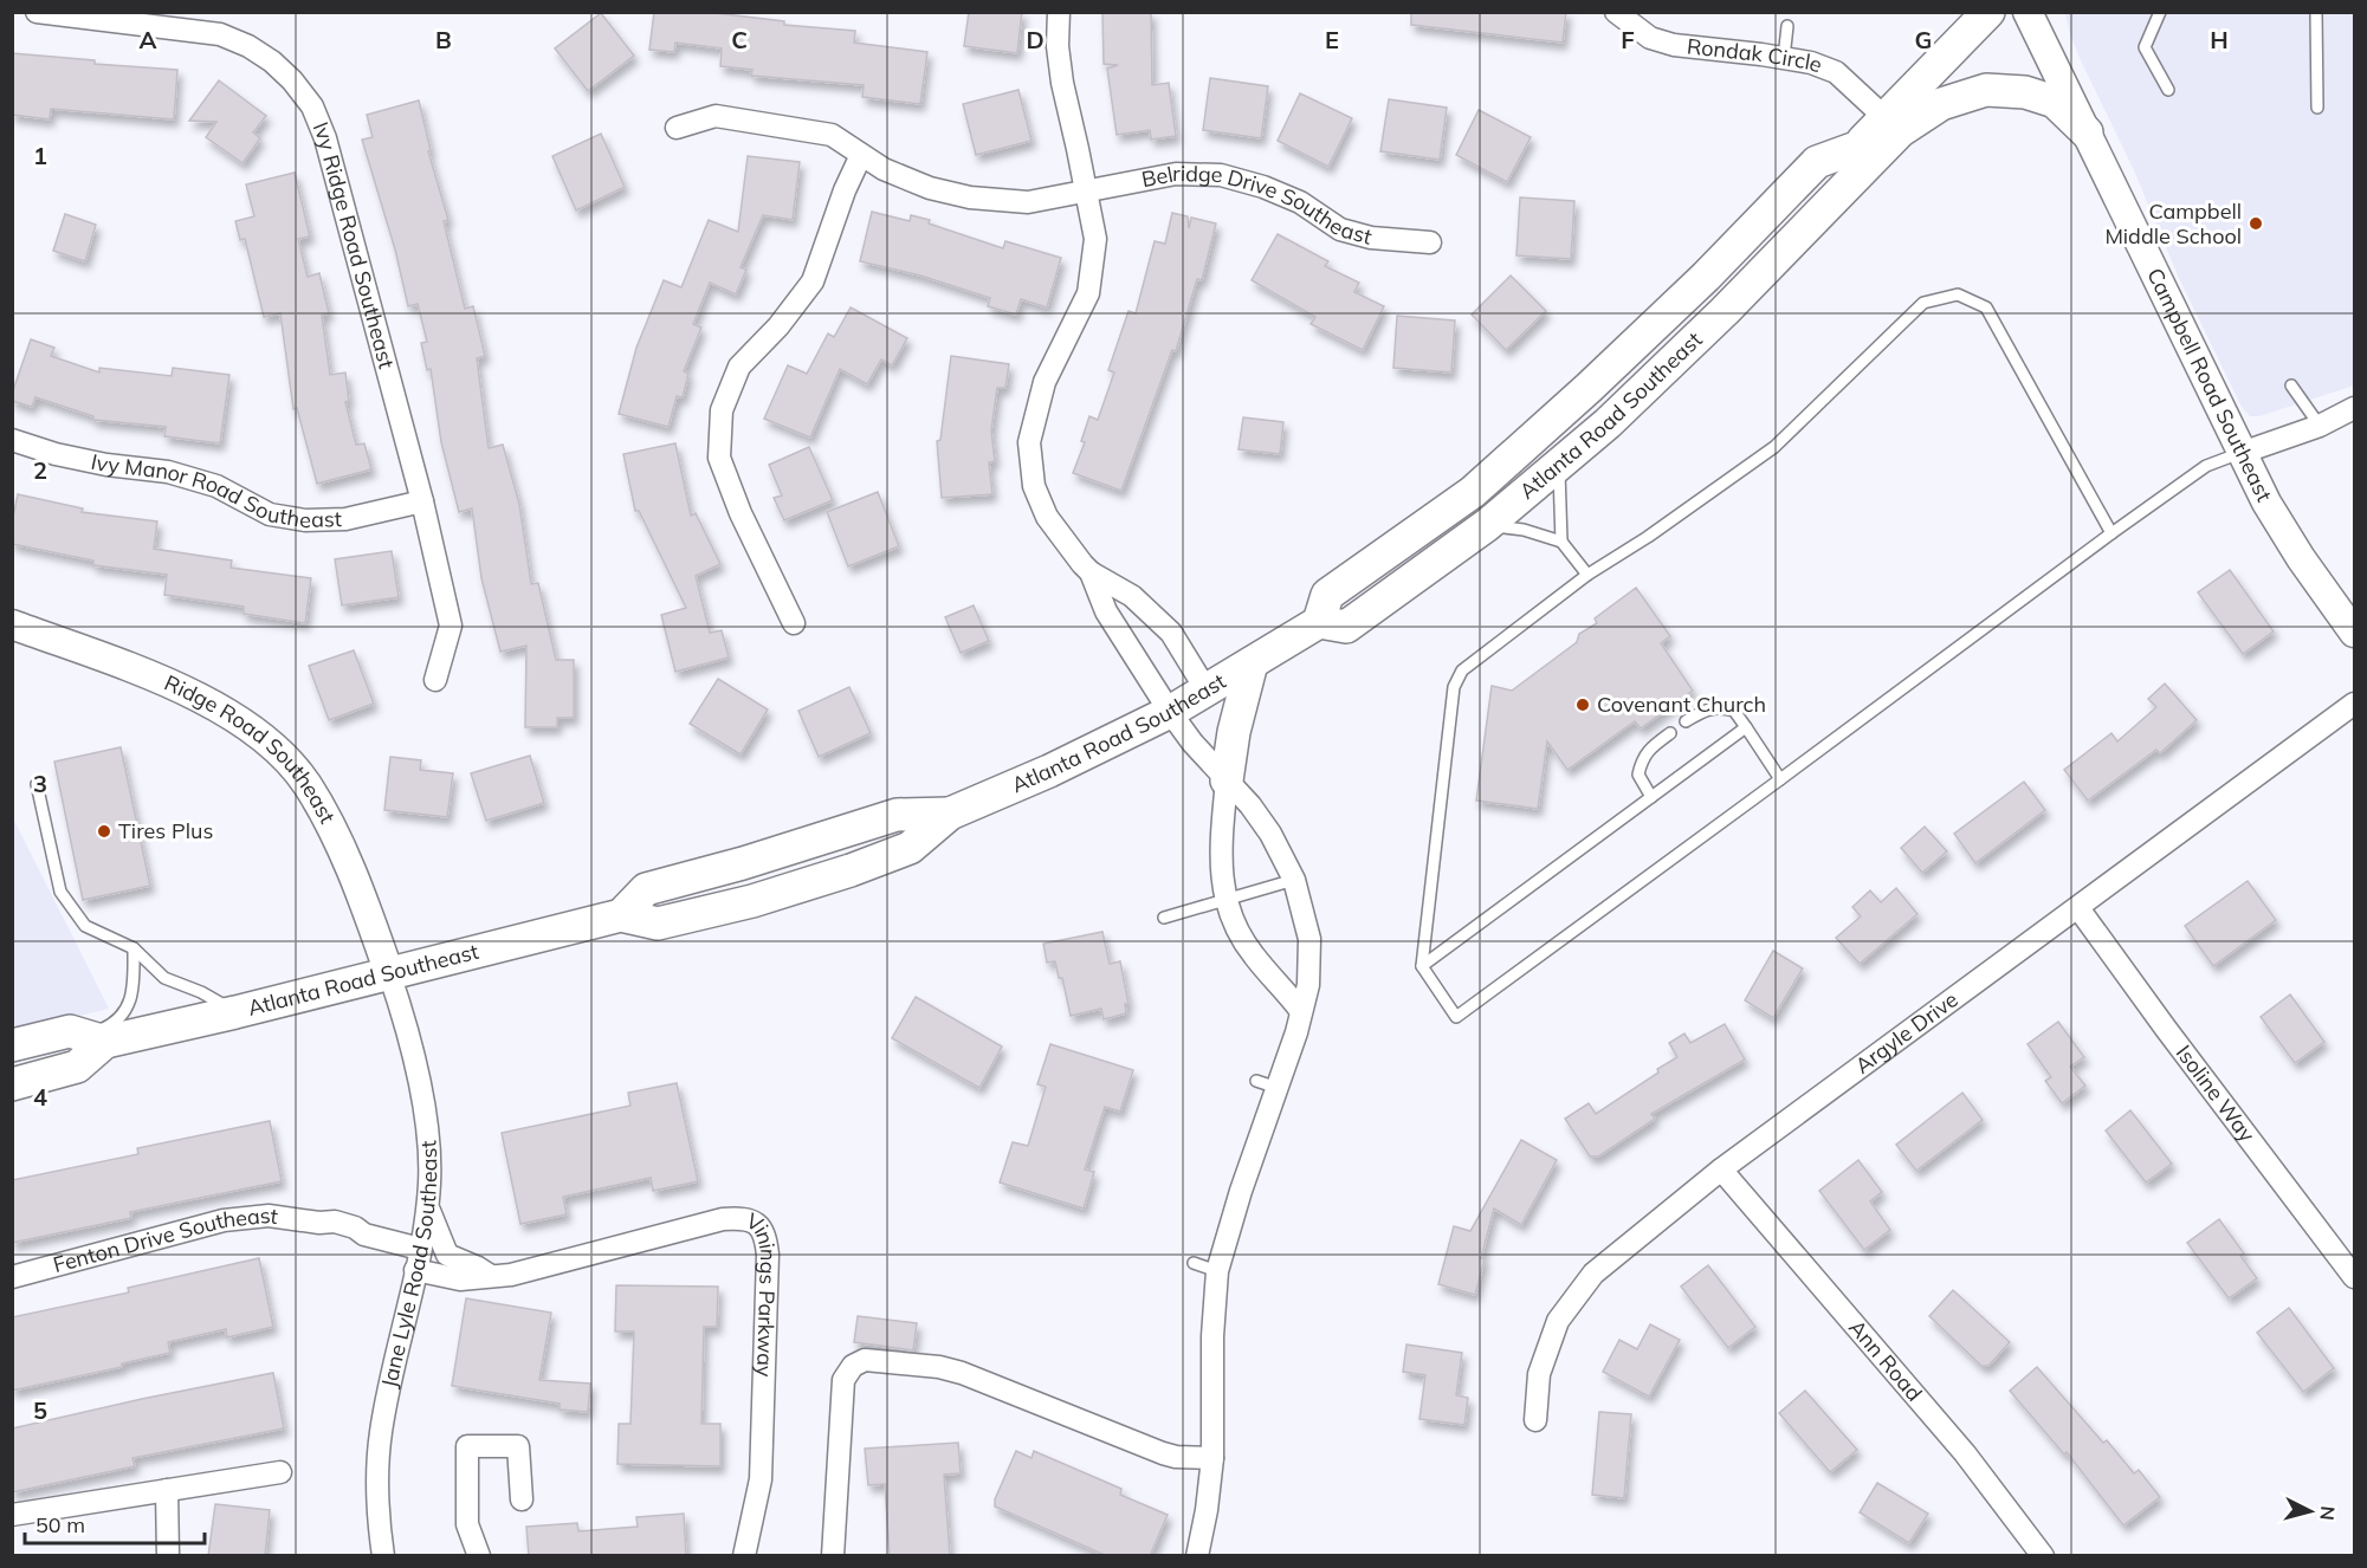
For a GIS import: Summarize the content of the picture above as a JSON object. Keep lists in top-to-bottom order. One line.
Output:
{"streets":{"main road":["Atlanta Road Southeast"],"street":["Rondak Circle","Belridge Drive Southeast","Ivy Ridge Road Southeast","Campbell Road Southeast","Ivy Manor Road Southeast","Ridge Road Southeast","Argyle Drive","Isoline Way","Fenton Drive Southeast","Jane Lyle Road Southeast","Vinings Parkway","Ann Road"]},"crossings":[["Rondak Circle","Atlanta Road Southeast"],["Ivy Ridge Road Southeast","Ivy Manor Road Southeast"],["Atlanta Road Southeast","Ridge Road Southeast"],["Atlanta Road Southeast","Jane Lyle Road Southeast"],["Ridge Road Southeast","Jane Lyle Road Southeast"],["Argyle Drive","Isoline Way"],["Argyle Drive","Ann Road"],["Fenton Drive Southeast","Jane Lyle Road Southeast"],["Jane Lyle Road Southeast","Vinings Parkway"]],"places":["Campbell Middle School","Covenant Church","Tires Plus"],"scale_bar":"50 m","north":"right","grid":{"columns":["A","B","C","D","E","F","G","H"],"rows":["1","2","3","4","5"]}}
